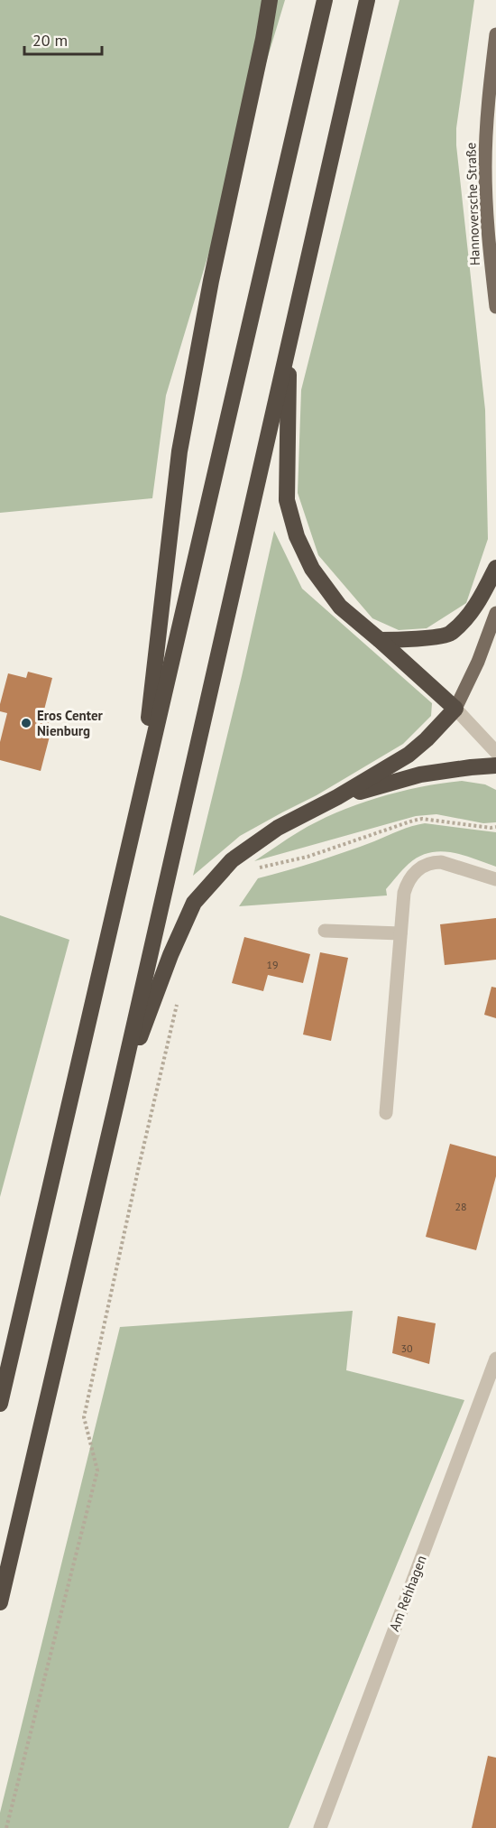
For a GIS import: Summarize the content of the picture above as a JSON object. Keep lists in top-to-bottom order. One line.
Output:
{"streets":{"main road":["Hannoversche Straße"],"street":["Am Rehhagen"]},"places":["Eros Center Nienburg"],"house_numbers":["19","28","30"],"scale_bar":"20 m"}
